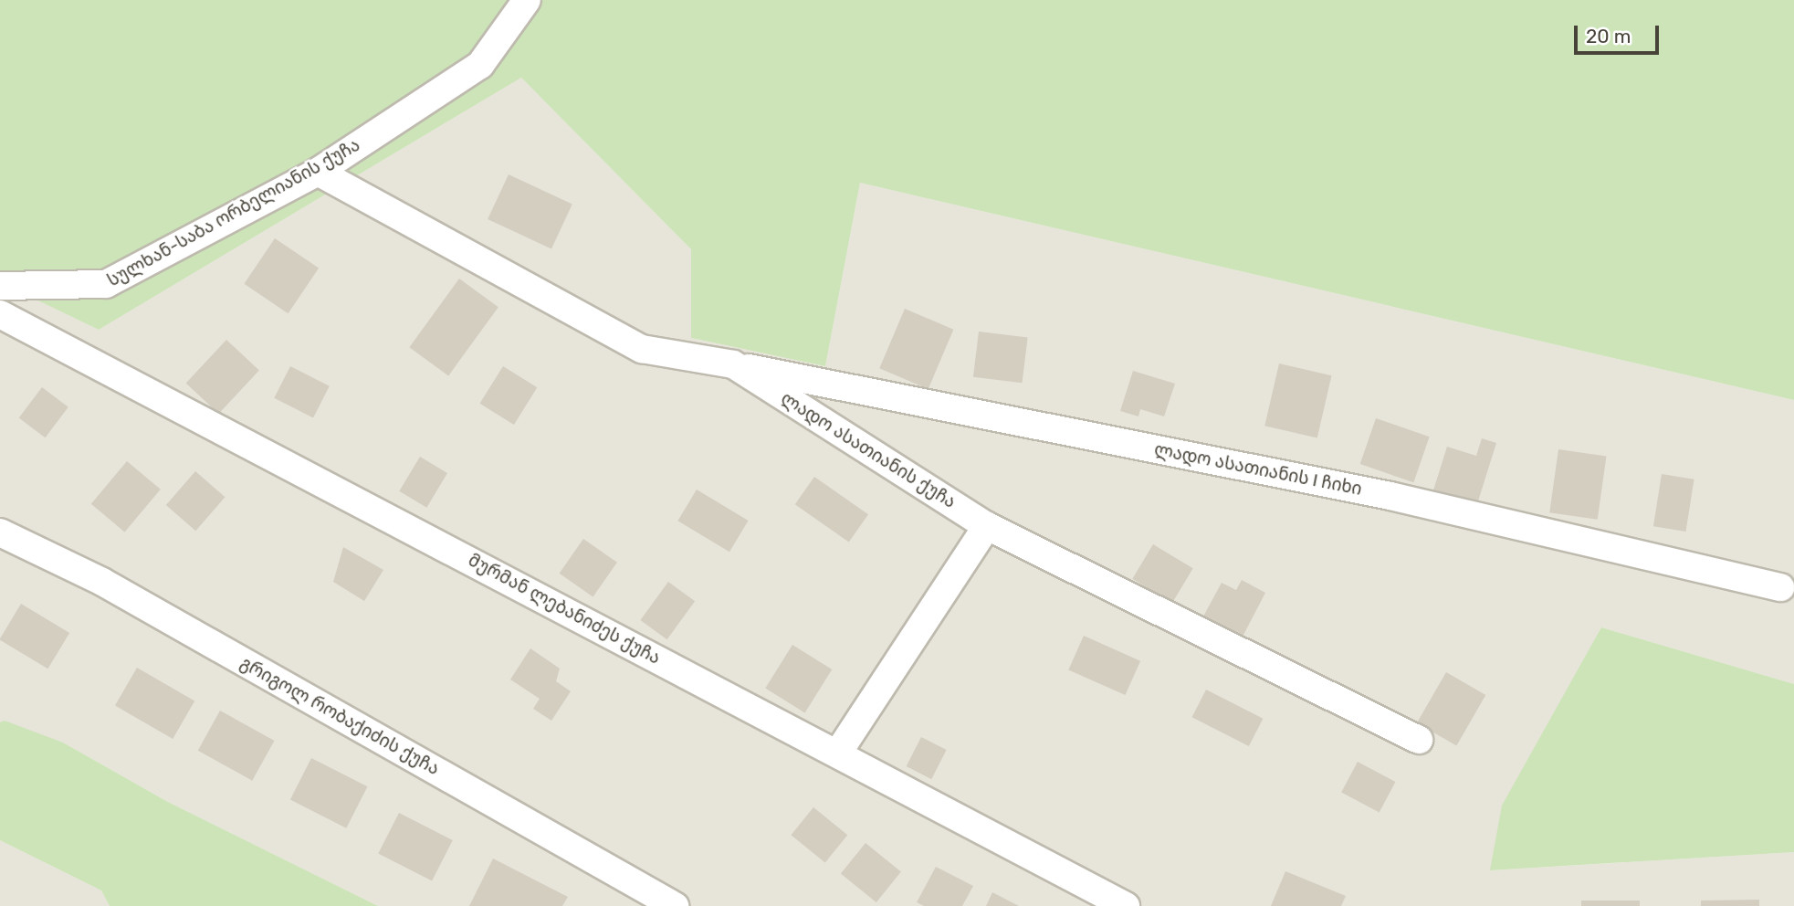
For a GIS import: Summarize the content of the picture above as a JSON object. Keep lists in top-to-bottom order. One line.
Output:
{"streets":{"street":["სულხან-საბა ორბელიანის ქუჩა","ლადო ასათიანის ქუჩა","ლადო ასათიანის I ჩიხი","მურმან ლებანიძეს ქუჩა","გრიგოლ რობაქიძის ქუჩა"]},"crossings":[["სულხან-საბა ორბელიანის ქუჩა","ლადო ასათიანის ქუჩა"],["ლადო ასათიანის ქუჩა","ლადო ასათიანის I ჩიხი"]],"scale_bar":"20 m"}
